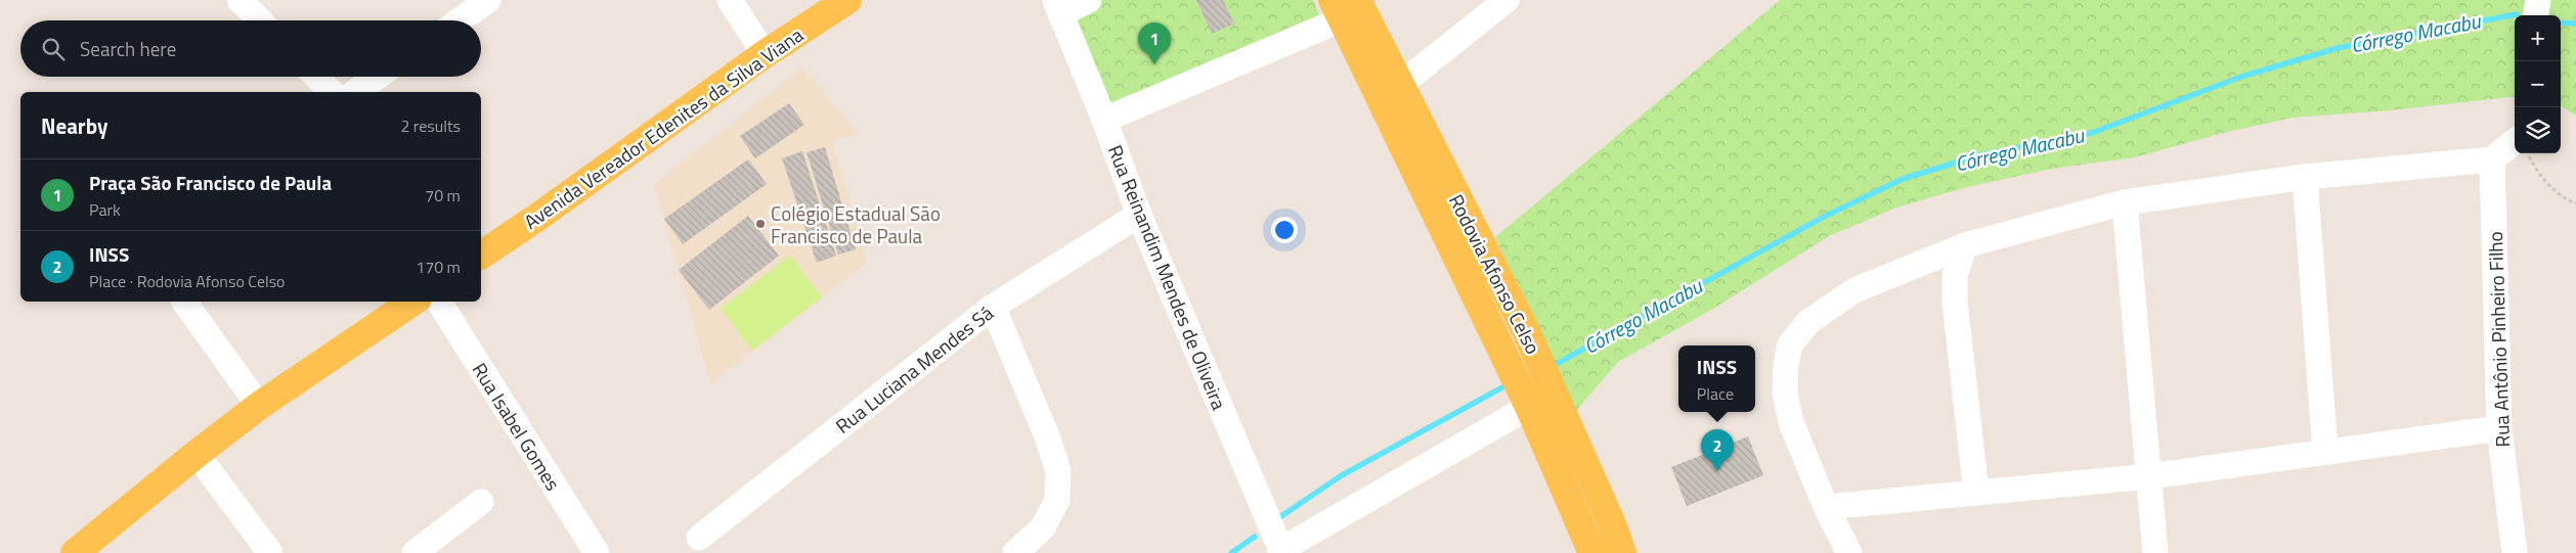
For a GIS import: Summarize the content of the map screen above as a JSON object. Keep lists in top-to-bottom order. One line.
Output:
{"streets":{"main road":["Avenida Vereador Edenites da Silva Viana","Rodovia Afonso Celso"],"street":["Rua Reinandim Mendes de Oliveira","Rua Antônio Pinheiro Filho","Rua Luciana Mendes Sá","Rua Isabel Gomes"]},"crossings":[["Rua Reinandim Mendes de Oliveira","Rua Luciana Mendes Sá"]],"water":["Córrego Macabu"],"places":["Colégio Estadual São Francisco de Paula"],"page":{"map_buttons":["+","−"],"search":"Search here","pins":["1","2"],"heading":["Nearby","2 results"],"list":[{"mark":"1","name":"Praça São Francisco de Paula","note":"Park","value":"70 m"},{"mark":"2","name":"INSS","note":"Place · Rodovia Afonso Celso","value":"170 m"}],"popup":["INSS","Place"]}}
